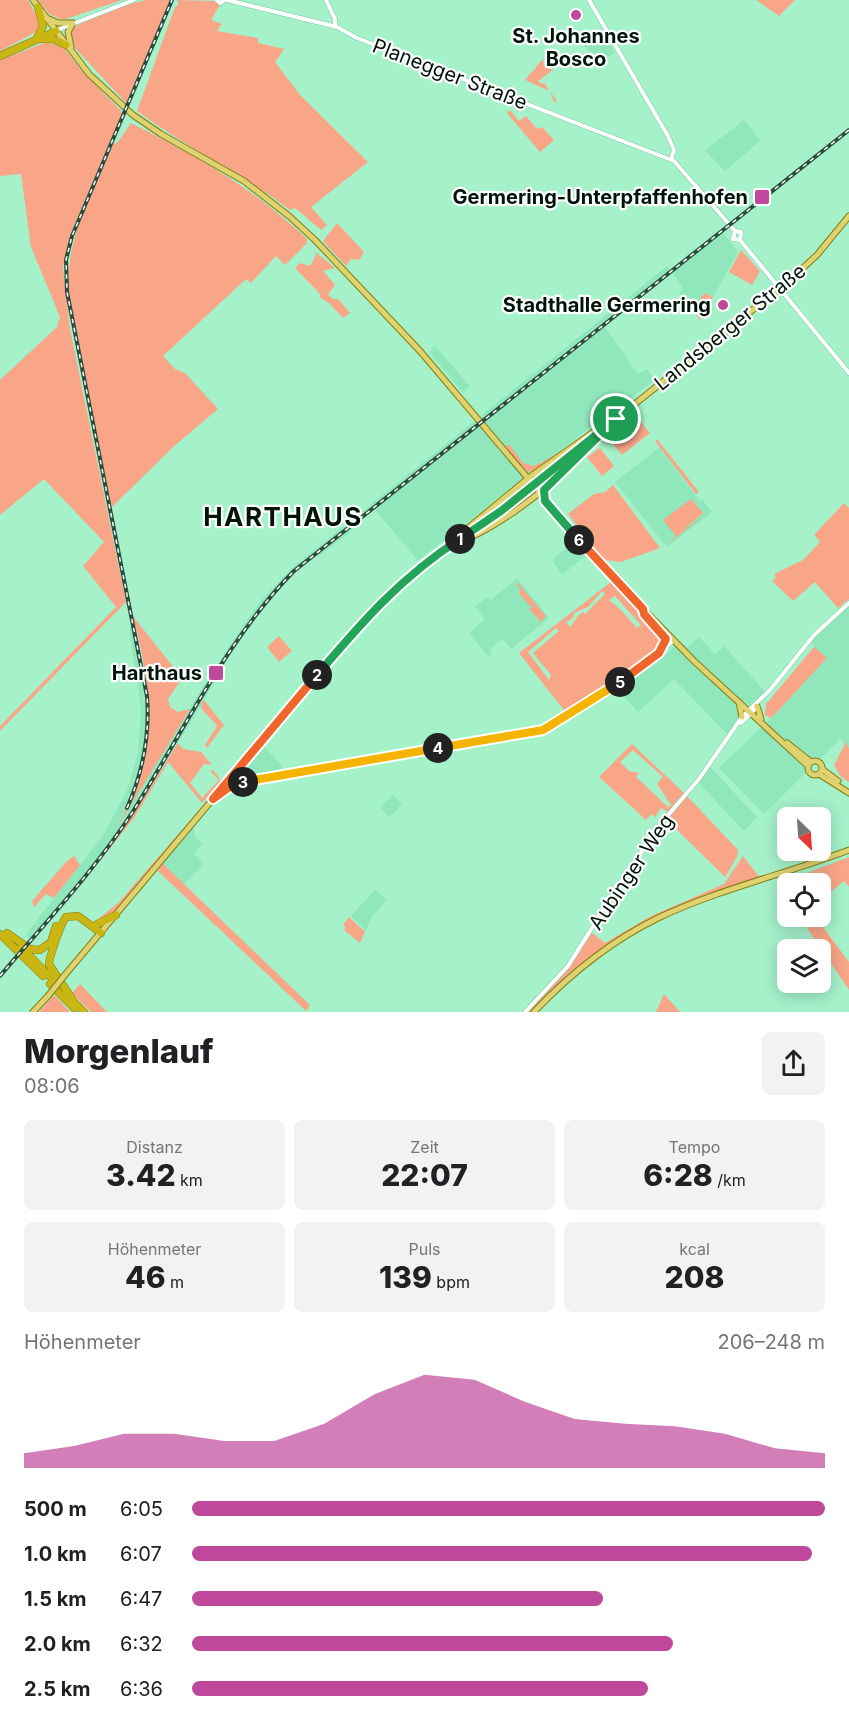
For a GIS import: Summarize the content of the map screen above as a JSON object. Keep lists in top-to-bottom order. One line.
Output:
{"streets":{"main road":["Landsberger Straße"],"street":["Planegger Straße","Aubinger Weg"]},"districts":["HARTHAUS"],"places":{"other":["St. Johannes Bosco","Stadthalle Germering"],"transit":["Germering-Unterpfaffenhofen","Harthaus"]},"north":"bottom right","page":{"pins":["1","6","2","5","4","3"],"heading":["Morgenlauf","08:06"],"stats":[["Distanz","3.42 km"],["Zeit","22:07"],["Tempo","6:28 /km"],["Höhenmeter","46 m"],["Puls","139 bpm"],["kcal","208"]],"chart":["Höhenmeter","206–248 m"],"list":[{"name":"500 m","note":"6:05"},{"name":"1.0 km","note":"6:07"},{"name":"1.5 km","note":"6:47"},{"name":"2.0 km","note":"6:32"},{"name":"2.5 km","note":"6:36"}]}}
